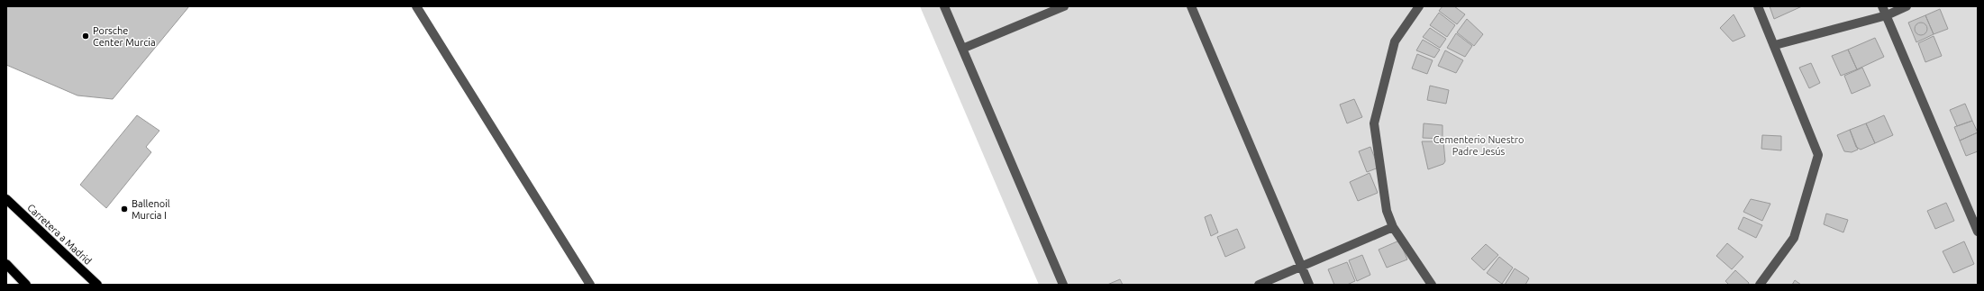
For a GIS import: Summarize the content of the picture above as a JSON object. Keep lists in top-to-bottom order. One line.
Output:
{"streets":{"main road":["Carretera a Madrid"]},"parks":["Cementerio Nuestro Padre Jesús"],"places":["Porsche Center Murcia","Ballenoil Murcia I"]}
